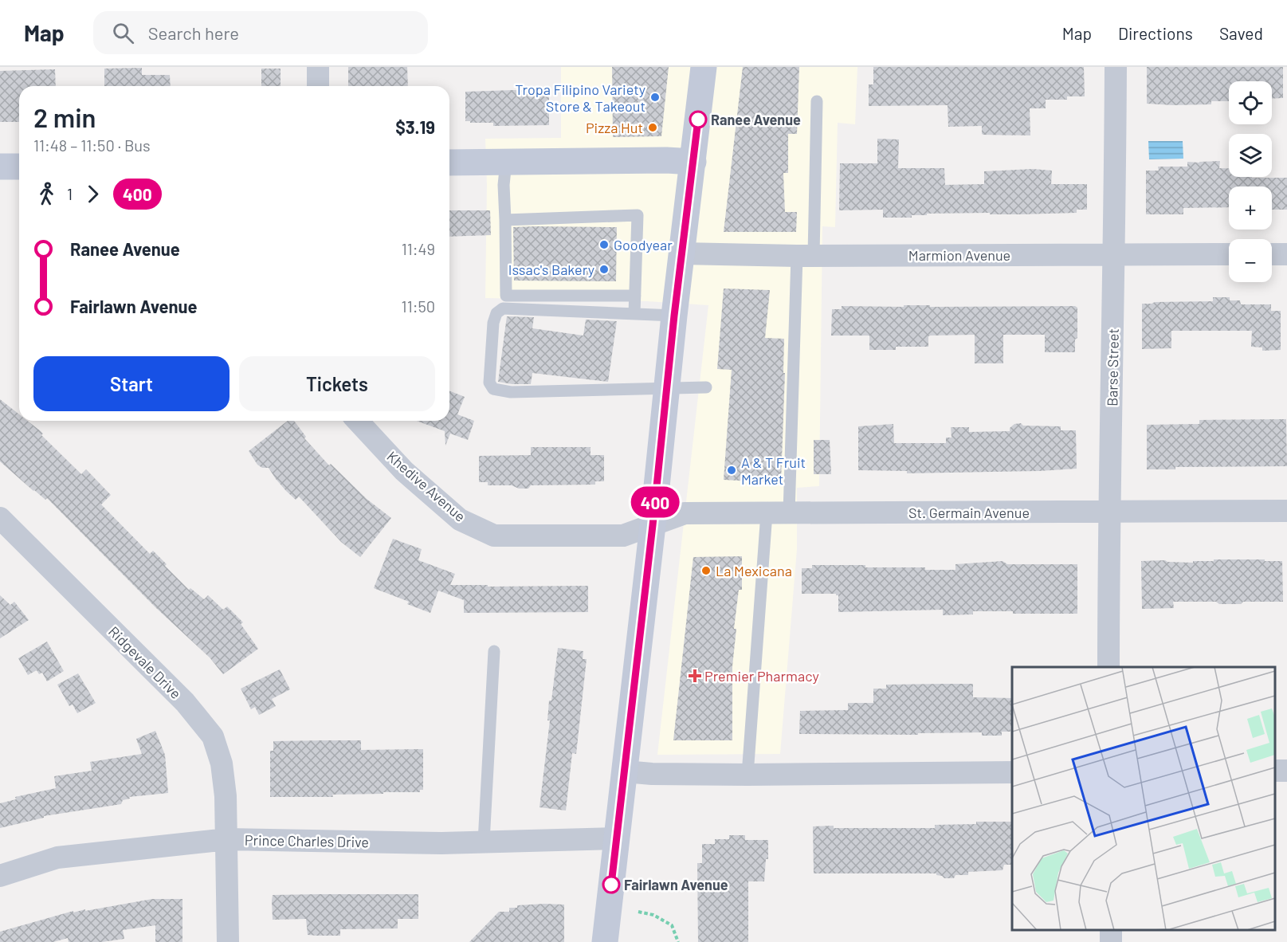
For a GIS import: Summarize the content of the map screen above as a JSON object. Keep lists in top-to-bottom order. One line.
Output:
{"streets":{"street":["Marmion Avenue","Barse Street","Khedive Avenue","St. Germain Avenue","Ridgevale Drive","Prince Charles Drive"]},"crossings":[["Marmion Avenue","Barse Street"],["Barse Street","St. Germain Avenue"],["Khedive Avenue","St. Germain Avenue"],["Ridgevale Drive","Prince Charles Drive"]],"places":{"other":["Tropa Filipino Variety Store & Takeout","Ranee Avenue","Pizza Hut","Goodyear","Issac's Bakery","A & T Fruit Market","La Mexicana","Fairlawn Avenue"],"health":["Premier Pharmacy"]},"lines":["bus line 400"],"page":{"header":"Map","search":"Search here","nav":["Map","Directions","Saved"],"on_map":"400","map_buttons":["+","−"],"heading":["2 min","11:48 – 11:50 · Bus","$3.19"],"legs":["1","400"],"list":[{"name":"Ranee Avenue","value":"11:49"},{"name":"Fairlawn Avenue","value":"11:50"}],"buttons":["Start","Tickets"]}}
